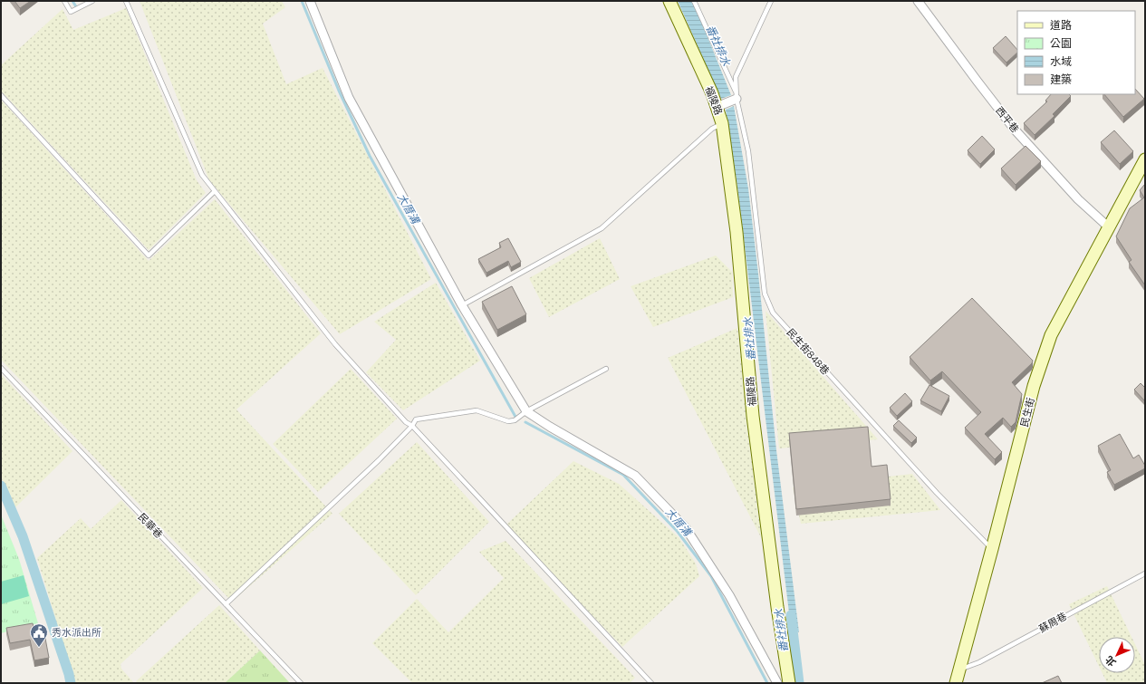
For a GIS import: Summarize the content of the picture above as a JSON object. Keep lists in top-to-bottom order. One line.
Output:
{"streets":{"street":["福陵路","西平巷","民生街"],"lane":["民生街848巷","民華巷","蘇周巷"]},"crossings":[["西平巷","民生街"],["民生街848巷","民生街"],["民生街","蘇周巷"]],"water":["番社排水","大厝溝"],"places":{"public building":["秀水派出所"]},"legend":["道路","公園","水域","建築"],"north":"bottom left"}
